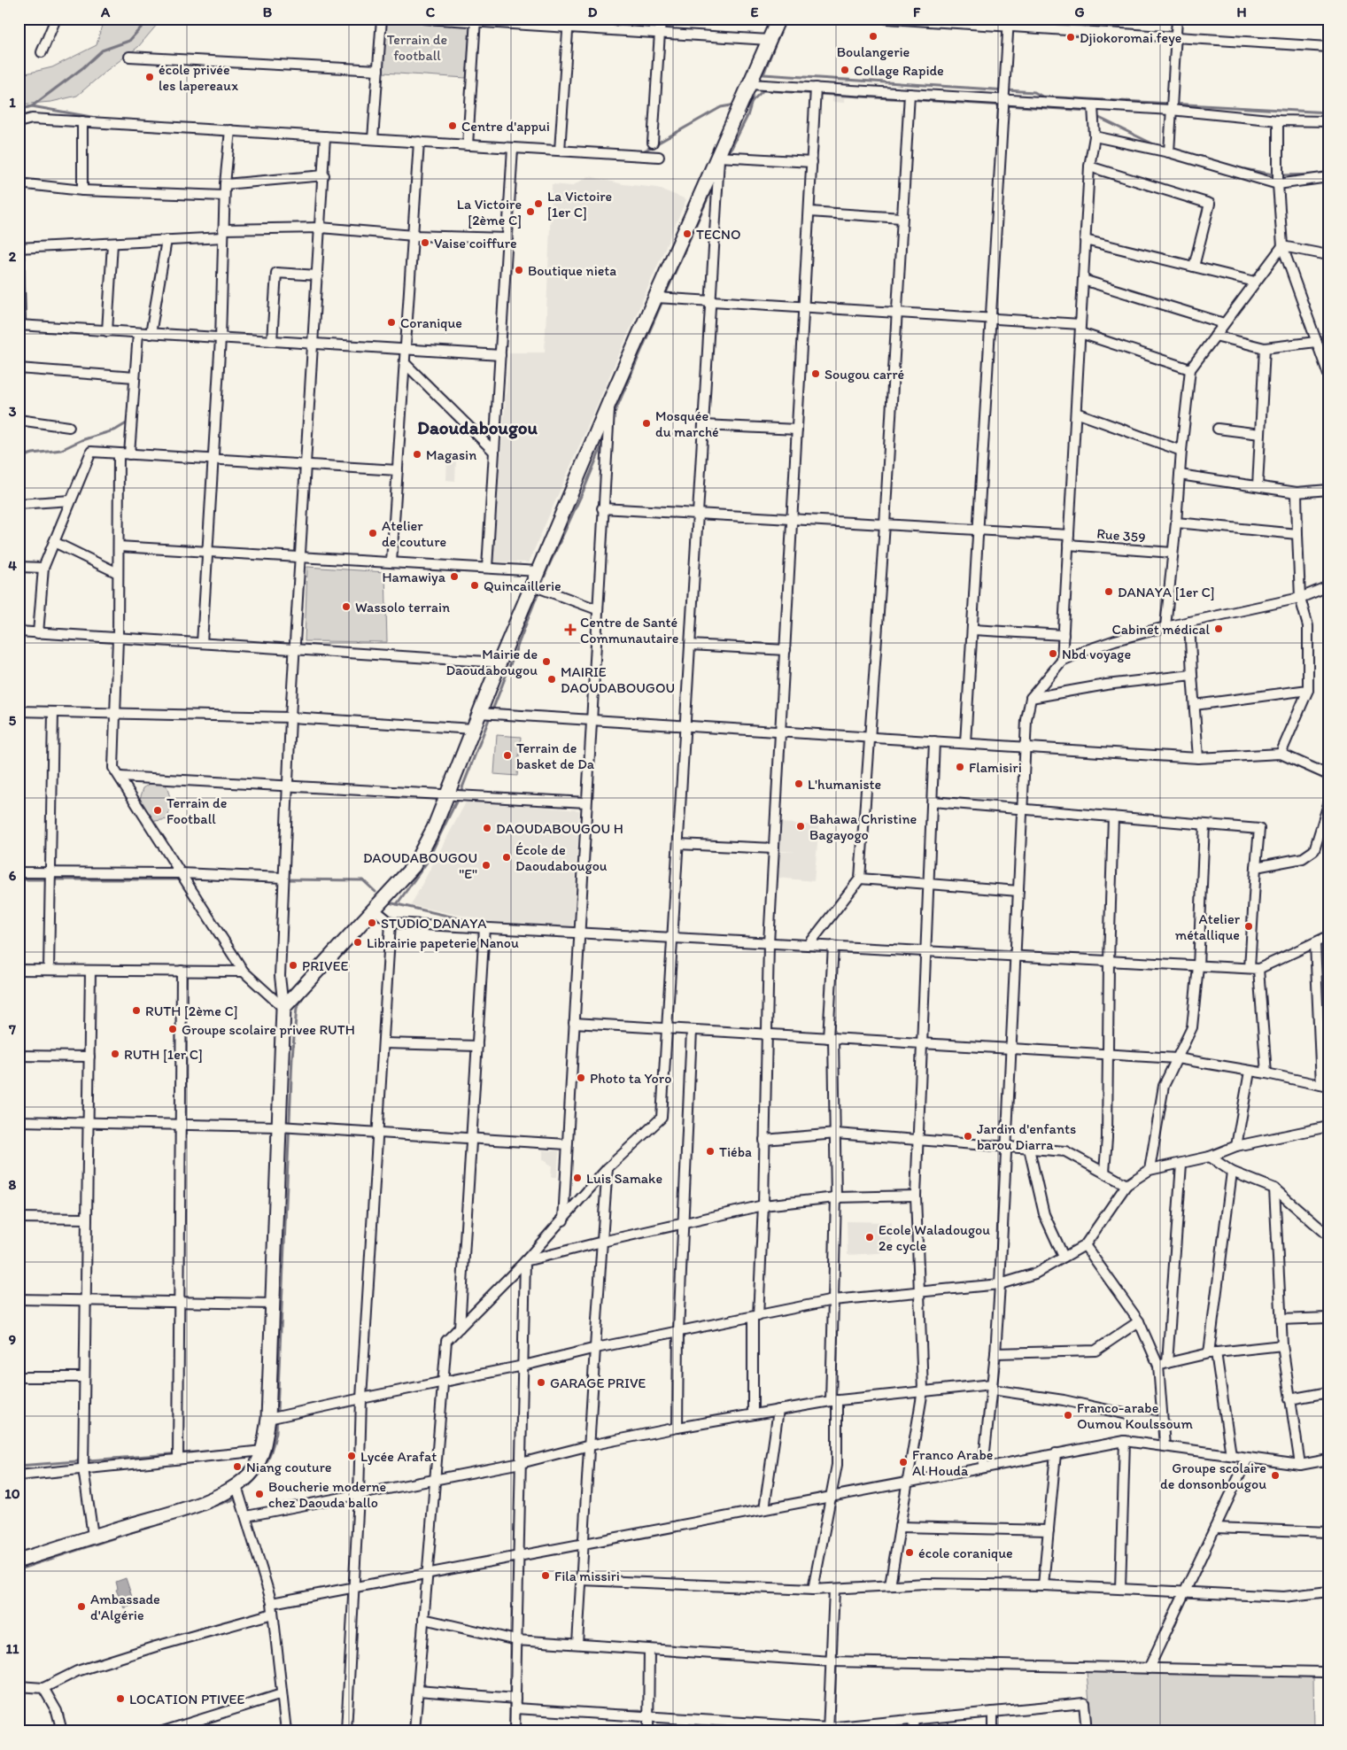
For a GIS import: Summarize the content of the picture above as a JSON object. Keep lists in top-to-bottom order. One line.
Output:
{"streets":{"street":["Rue 359"]},"districts":["Daoudabougou"],"parks":["Terrain de football"],"places":{"other":["Boulangerie","Djiokoromai feye","Collage Rapide","école privée les lapereaux","Centre d'appui","La Victoire [1er C]","La Victoire [2ème C]","TECNO","Vaise coiffure","Boutique nieta","Coranique","Sougou carré","Mosquée du marché","Magasin","Atelier de couture","Hamawiya","Quincaillerie","DANAYA [1er C]","Wassolo terrain","Cabinet médical","Nbd voyage","Mairie de Daoudabougou","MAIRIE DAOUDABOUGOU","Terrain de basket de Da","Flamisiri","L'humaniste","Terrain de Football","Bahawa Christine Bagayogo","DAOUDABOUGOU H","École de Daoudabougou","DAOUDABOUGOU ''E''","STUDIO DANAYA","Atelier métallique","Librairie papeterie Nanou","PRIVEE","RUTH [2ème C]","Groupe scolaire privee RUTH","RUTH [1er C]","Photo ta Yoro","Jardin d'enfants barou Diarra","Tiéba","Luis Samake","Ecole Waladougou 2e cycle","GARAGE PRIVE","Franco-arabe Oumou Koulssoum","Lycée Arafat","Franco Arabe Al Houda","Niang couture","Groupe scolaire de donsonbougou","Boucherie moderne chez Daouda ballo","école coranique","Fila missiri","Ambassade d'Algérie","LOCATION PTIVEE"],"health":["Centre de Santé Communautaire"]},"grid":{"columns":["A","B","C","D","E","F","G","H"],"rows":["1","2","3","4","5","6","7","8","9","10","11"]}}
